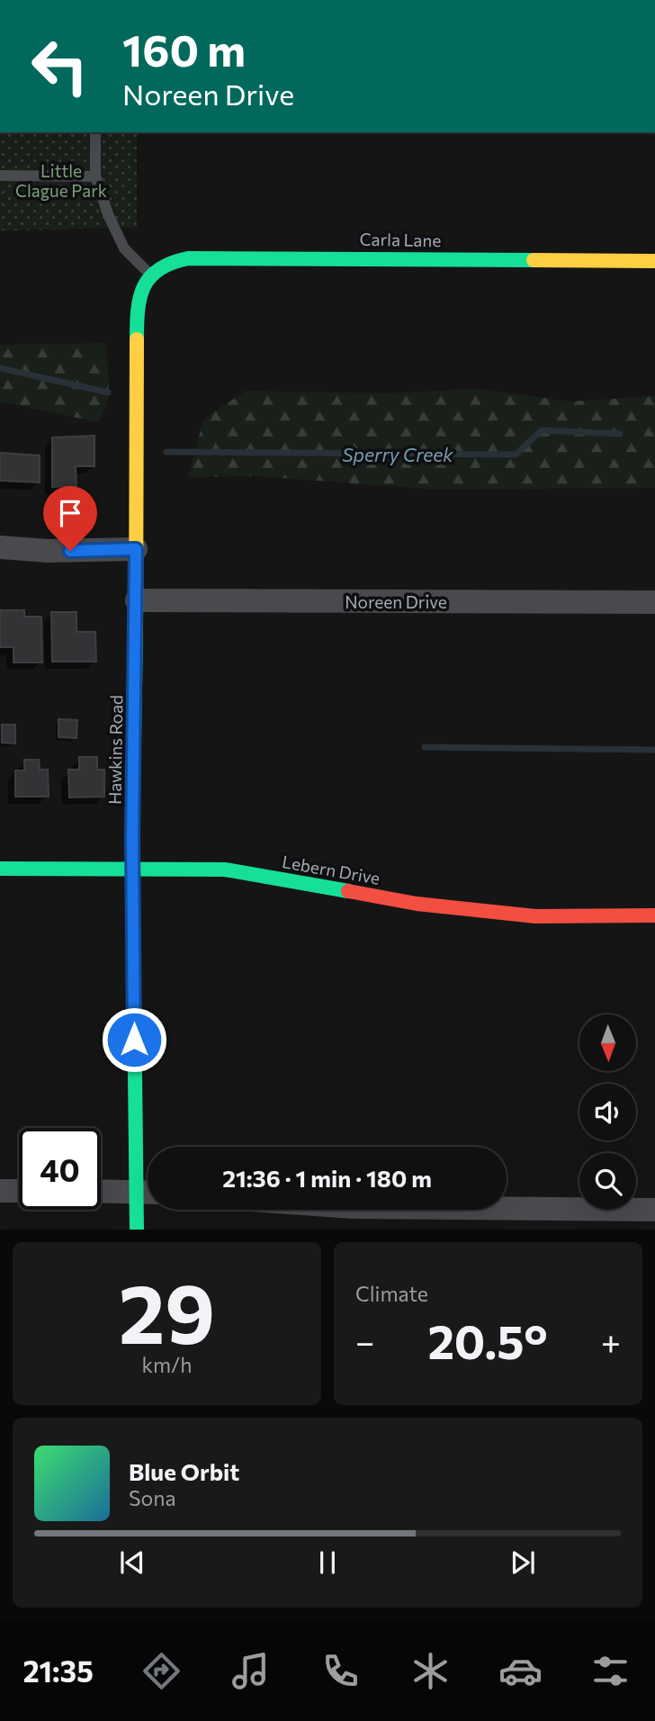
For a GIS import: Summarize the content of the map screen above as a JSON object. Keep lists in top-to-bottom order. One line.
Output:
{"streets":{"street":["Carla Lane","Noreen Drive","Hawkins Road","Lebern Drive"]},"crossings":[["Carla Lane","Hawkins Road"],["Noreen Drive","Hawkins Road"],["Hawkins Road","Lebern Drive"]],"water":["Sperry Creek"],"parks":["Little Clague Park"],"north":"bottom","page":{"turn":["160 m","Noreen Drive"],"limit":"40","trip":"21:36 · 1 min · 180 m","tile":[["29","km/h"],"Climate"],"heat":["−","20.5°","+"],"song":["Blue Orbit","Sona"],"tabs":"21:35"}}
